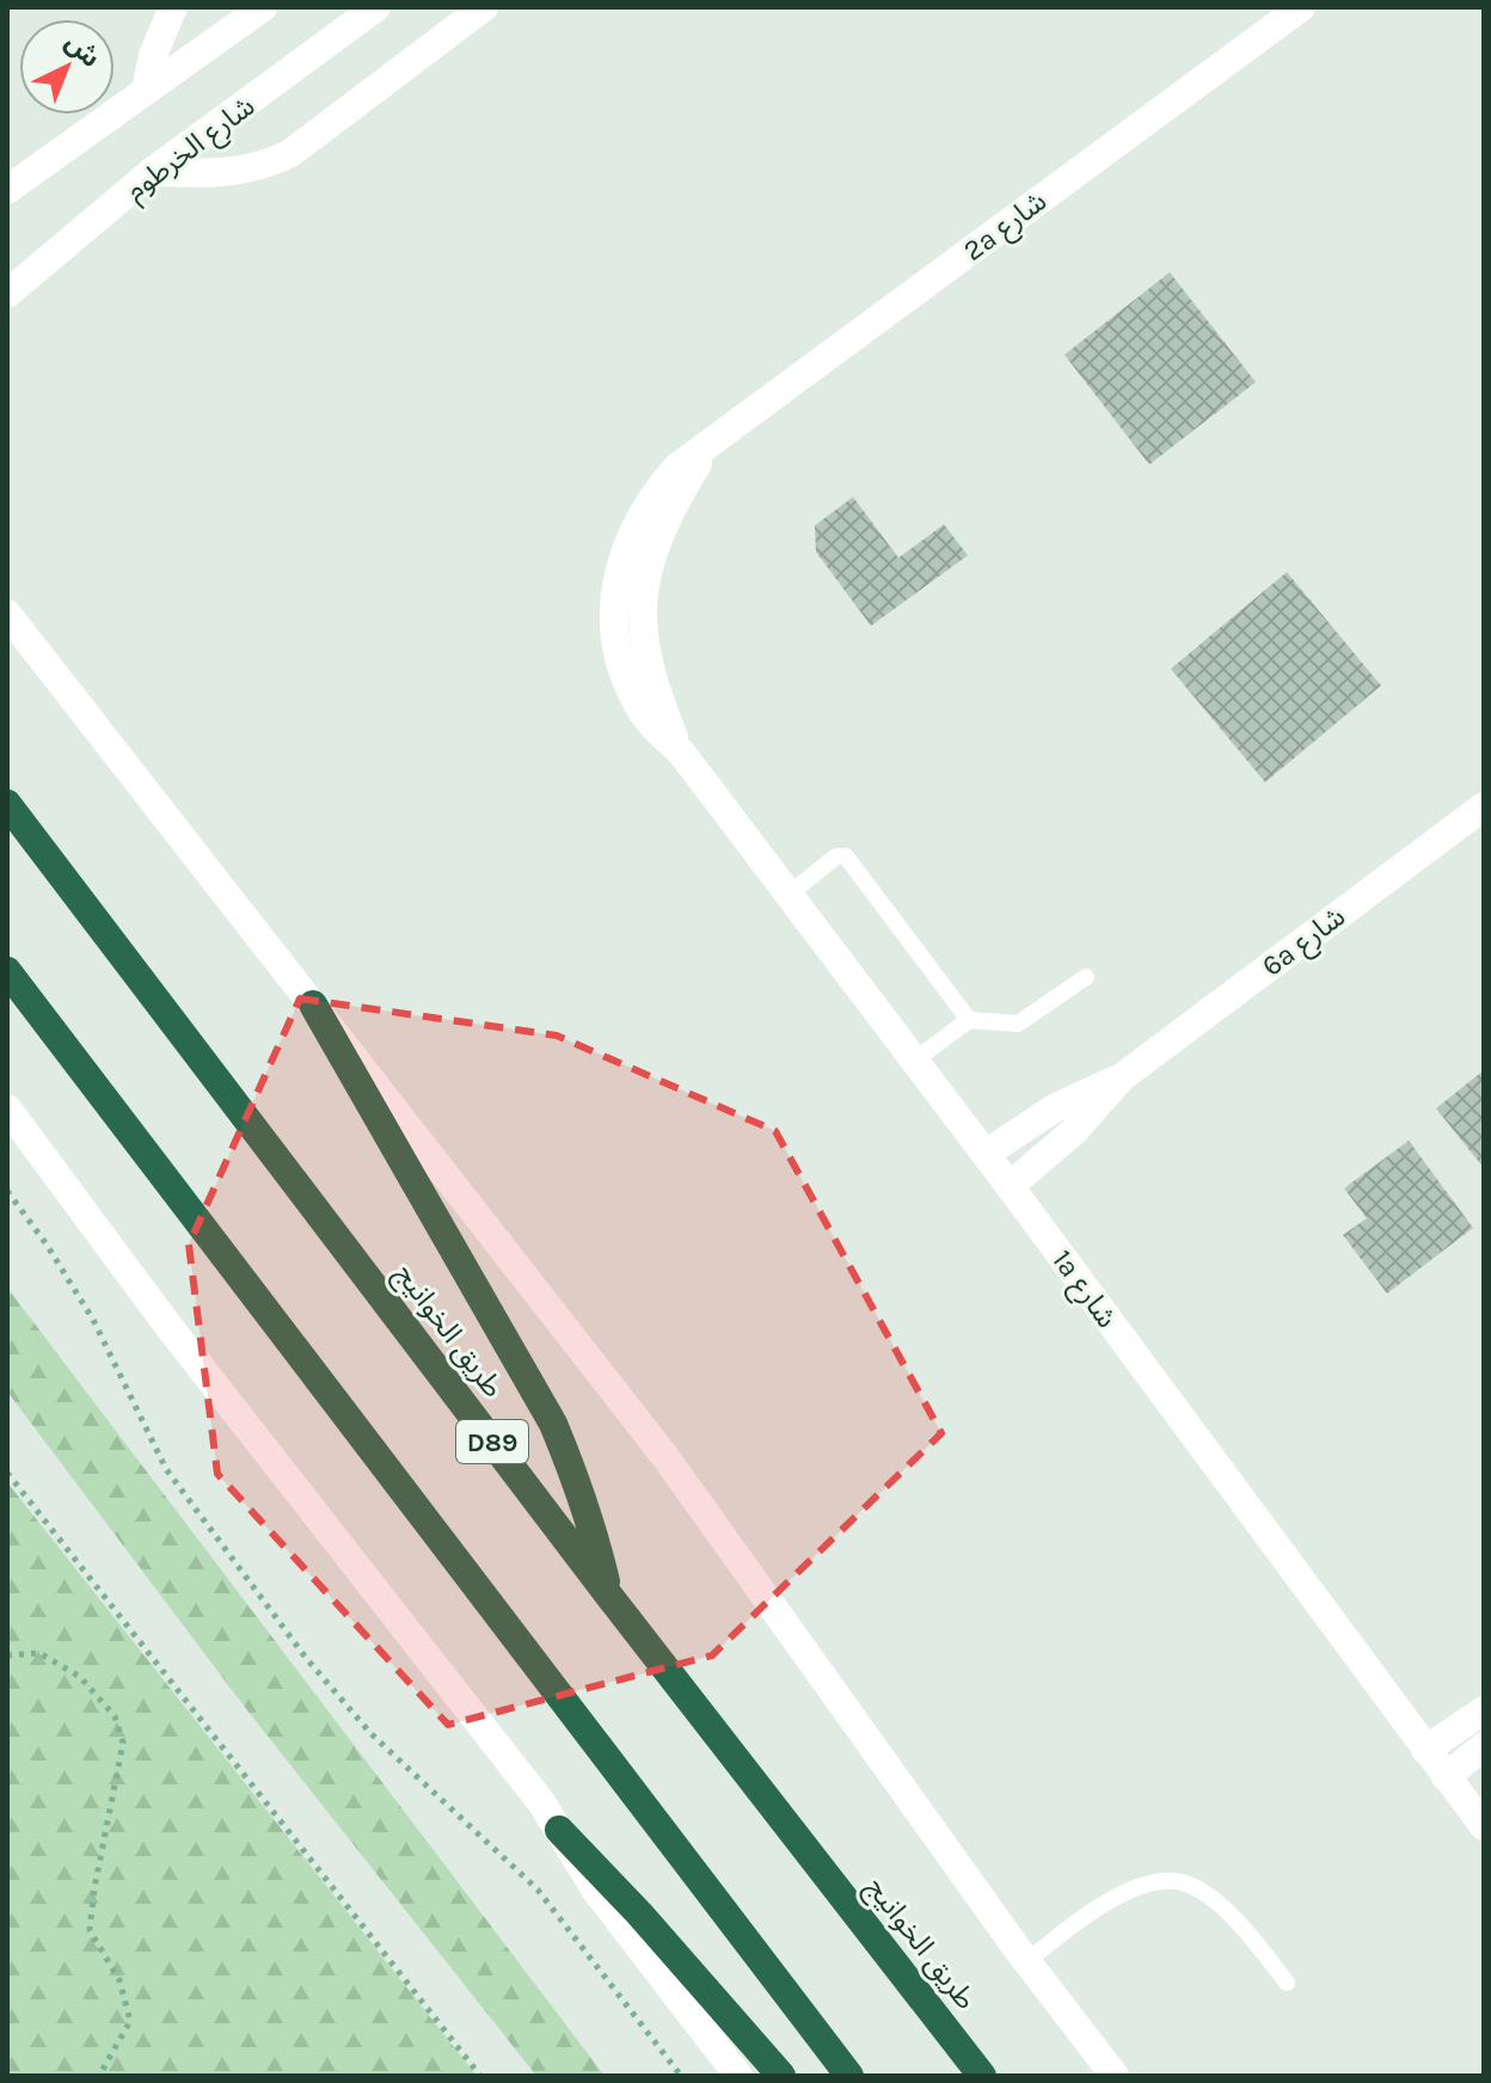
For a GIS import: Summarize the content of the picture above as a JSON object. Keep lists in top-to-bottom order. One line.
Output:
{"streets":{"highway":["طريق الخوانيج","D89"],"street":["شارع الخرطوم","2a شارع","6a شارع","1a شارع"]},"crossings":[["2a شارع","1a شارع"],["6a شارع","1a شارع"]],"north":"top right"}
